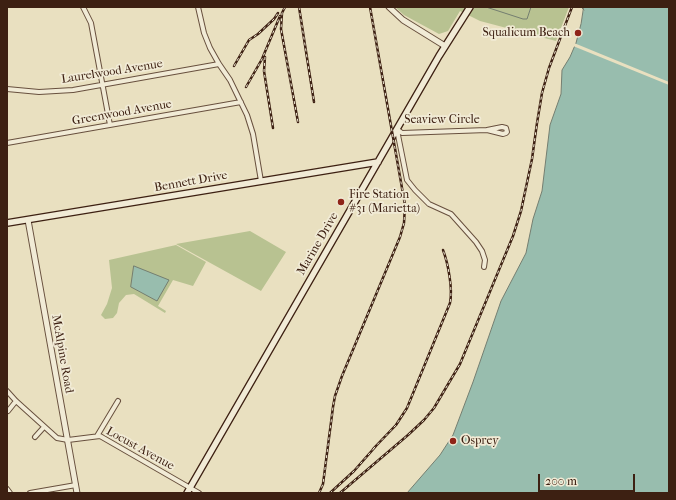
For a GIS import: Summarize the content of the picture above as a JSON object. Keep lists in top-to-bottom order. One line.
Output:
{"streets":{"main road":["Bennett Drive","Marine Drive"],"street":["Laurelwood Avenue","Greenwood Avenue","Seaview Circle","McAlpine Road","Locust Avenue"]},"crossings":[["Seaview Circle","Marine Drive"],["Bennett Drive","Marine Drive"],["Bennett Drive","McAlpine Road"],["Marine Drive","Locust Avenue"],["McAlpine Road","Locust Avenue"]],"places":["Squalicum Beach","Fire Station #31 (Marietta)","Osprey"],"scale_bar":"200 m"}
